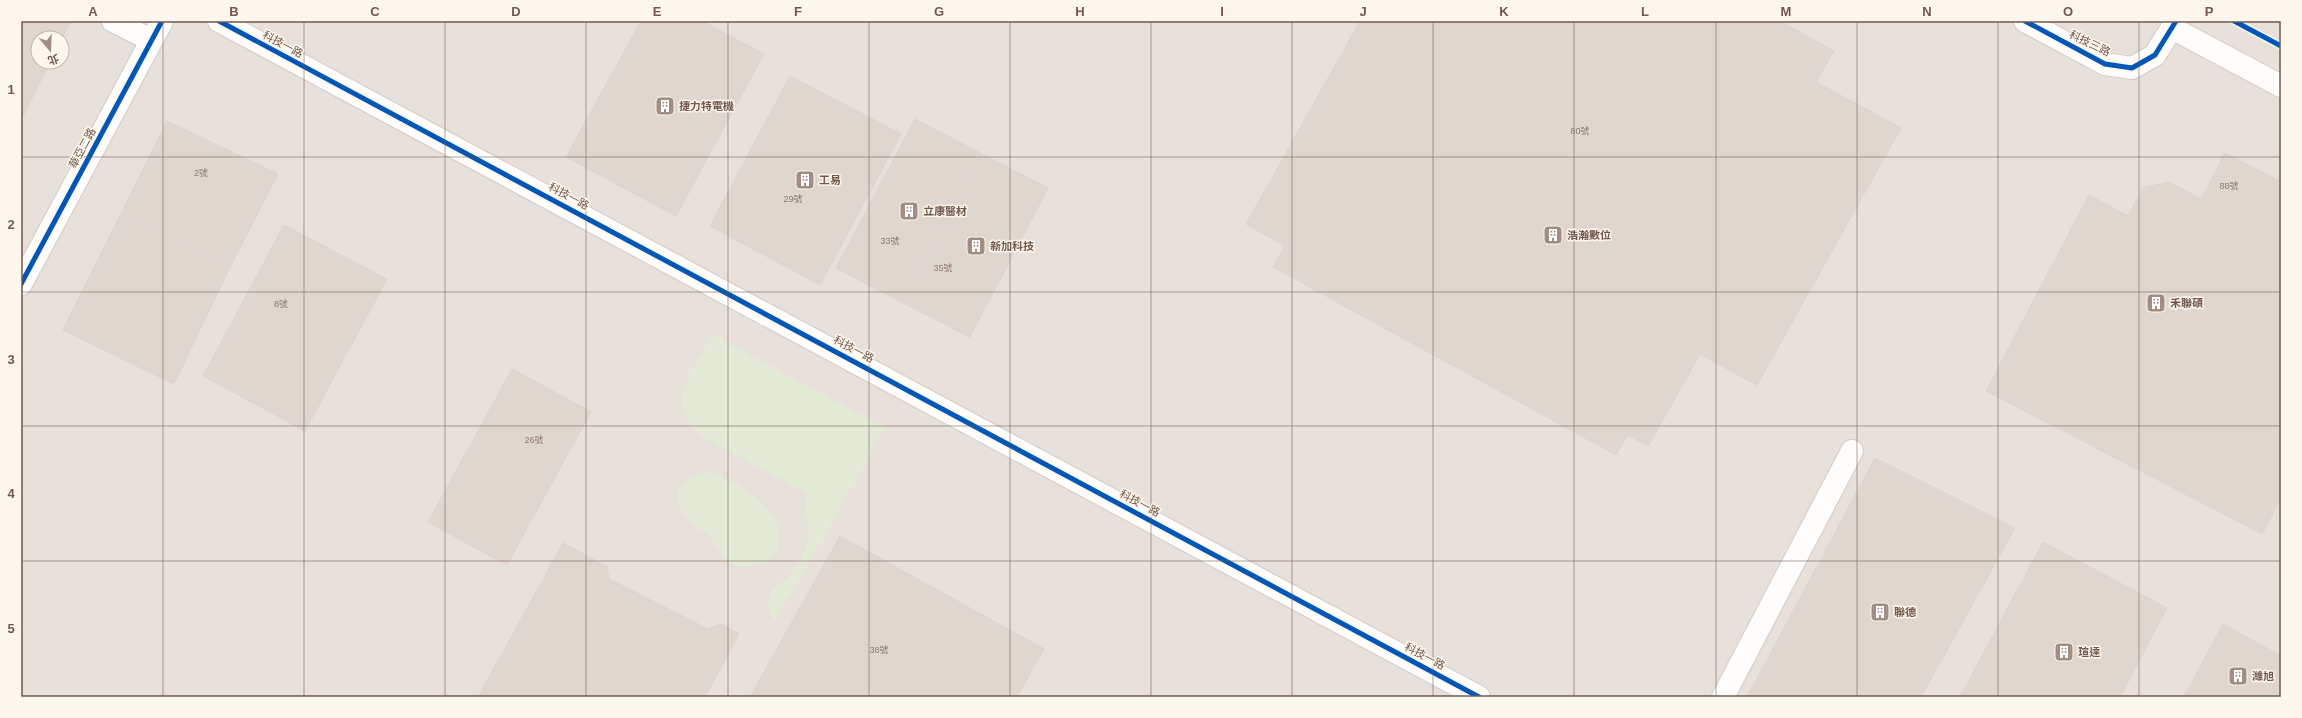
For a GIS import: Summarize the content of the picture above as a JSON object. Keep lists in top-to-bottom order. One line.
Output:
{"streets":{"street":["科技三路","科技一路","華亞二路"]},"places":{"building":["捷力特電機","工易","立康醫材","浩瀚數位","新加科技","禾聯碩","聯德","瑄達","濰旭"]},"house_numbers":["80號","2號","88號","29號","33號","35號","8號","26號","38號"],"north":"bottom","grid":{"columns":["A","B","C","D","E","F","G","H","I","J","K","L","M","N","O","P"],"rows":["1","2","3","4","5"]}}
